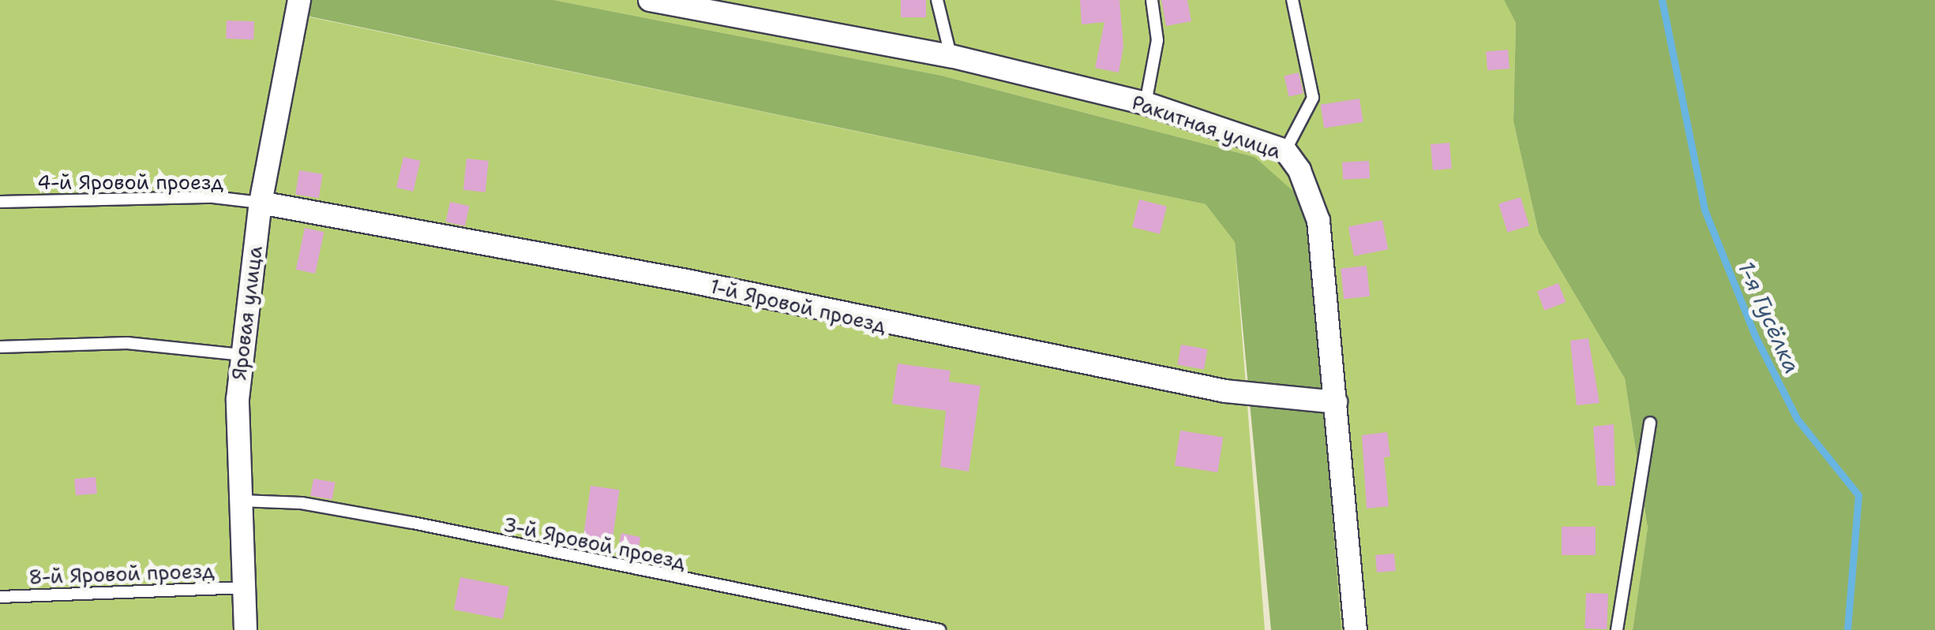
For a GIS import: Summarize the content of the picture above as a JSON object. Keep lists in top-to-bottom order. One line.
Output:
{"streets":{"street":["Ракитная улица","1-й Яровой проезд","Яровая улица"],"lane":["4-й Яровой проезд","3-й Яровой проезд","8-й Яровой проезд"]},"crossings":[["Ракитная улица","1-й Яровой проезд"],["4-й Яровой проезд","1-й Яровой проезд"],["4-й Яровой проезд","Яровая улица"],["1-й Яровой проезд","Яровая улица"],["Яровая улица","3-й Яровой проезд"],["Яровая улица","8-й Яровой проезд"]],"water":["1-я Гусёлка"]}
